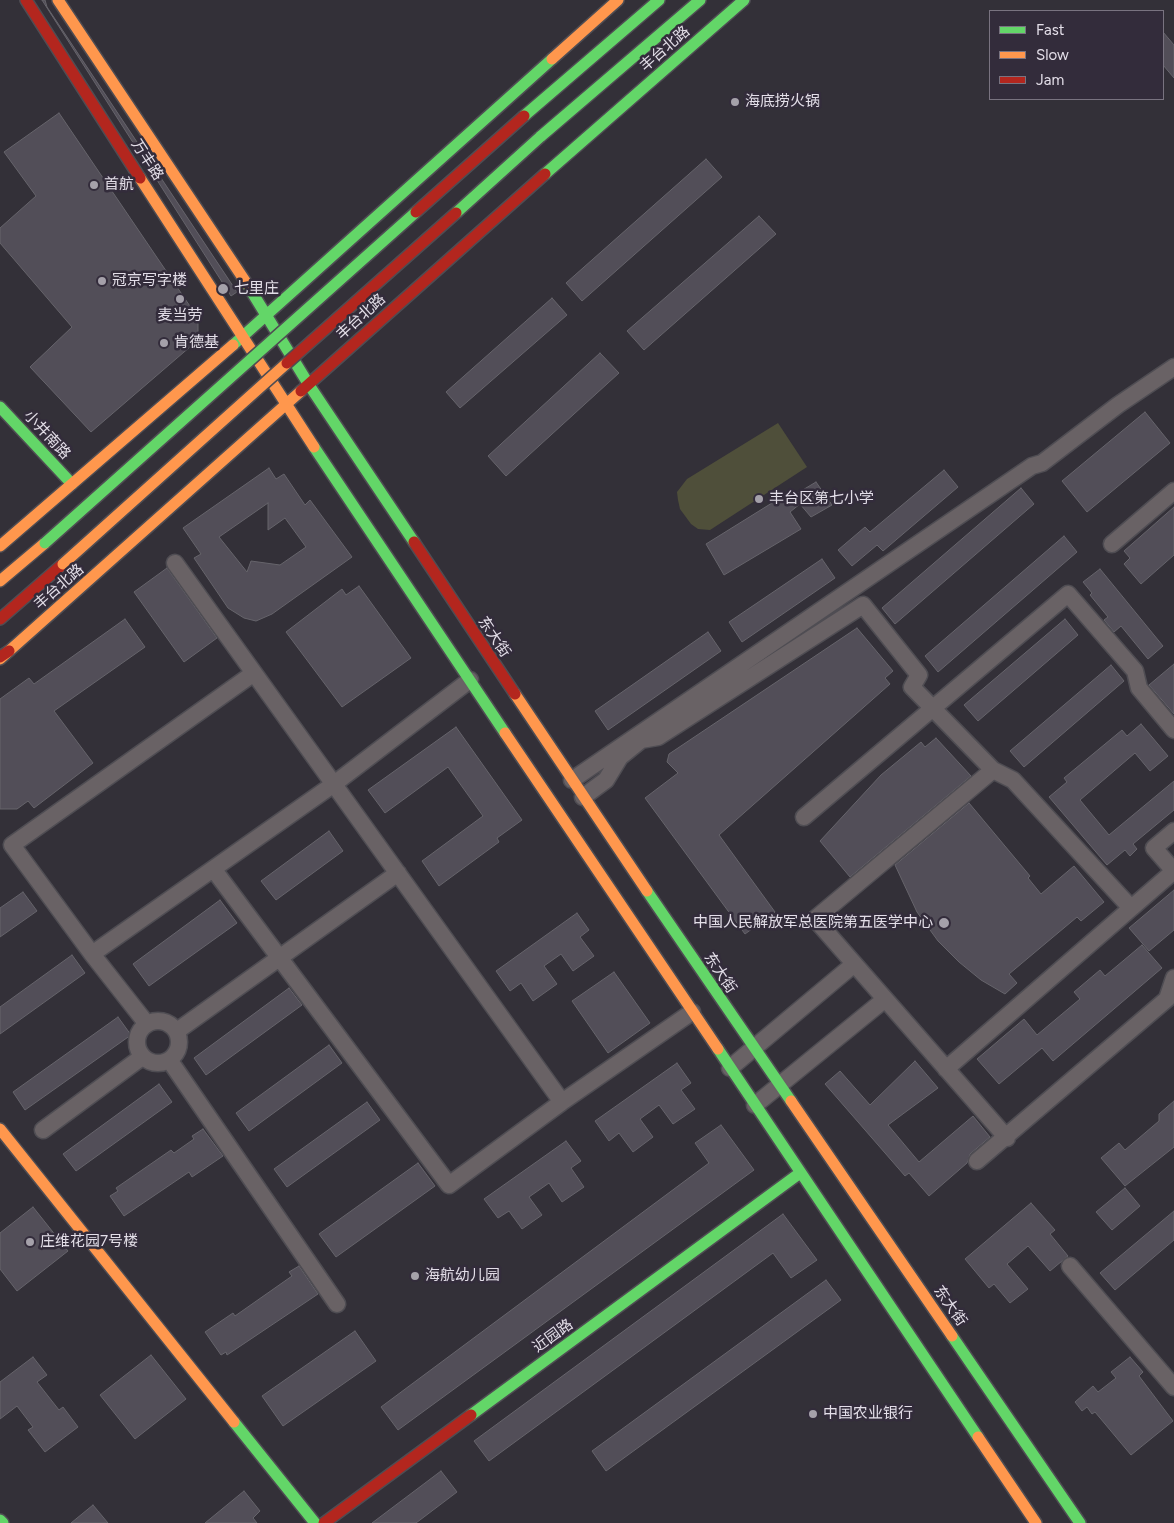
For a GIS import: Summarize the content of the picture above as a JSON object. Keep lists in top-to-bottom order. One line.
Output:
{"streets":{"main road":["丰台北路","万丰路","小井南路","东大街","近园路"]},"crossings":[["丰台北路","万丰路"],["丰台北路","东大街"],["万丰路","东大街"]],"places":["海底捞火锅","首航","冠京写字楼","七里庄","麦当劳","肯德基","丰台区第七小学","中国人民解放军总医院第五医学中心","庄维花园7号楼","海航幼儿园","中国农业银行"],"legend":["Fast","Slow","Jam"]}
